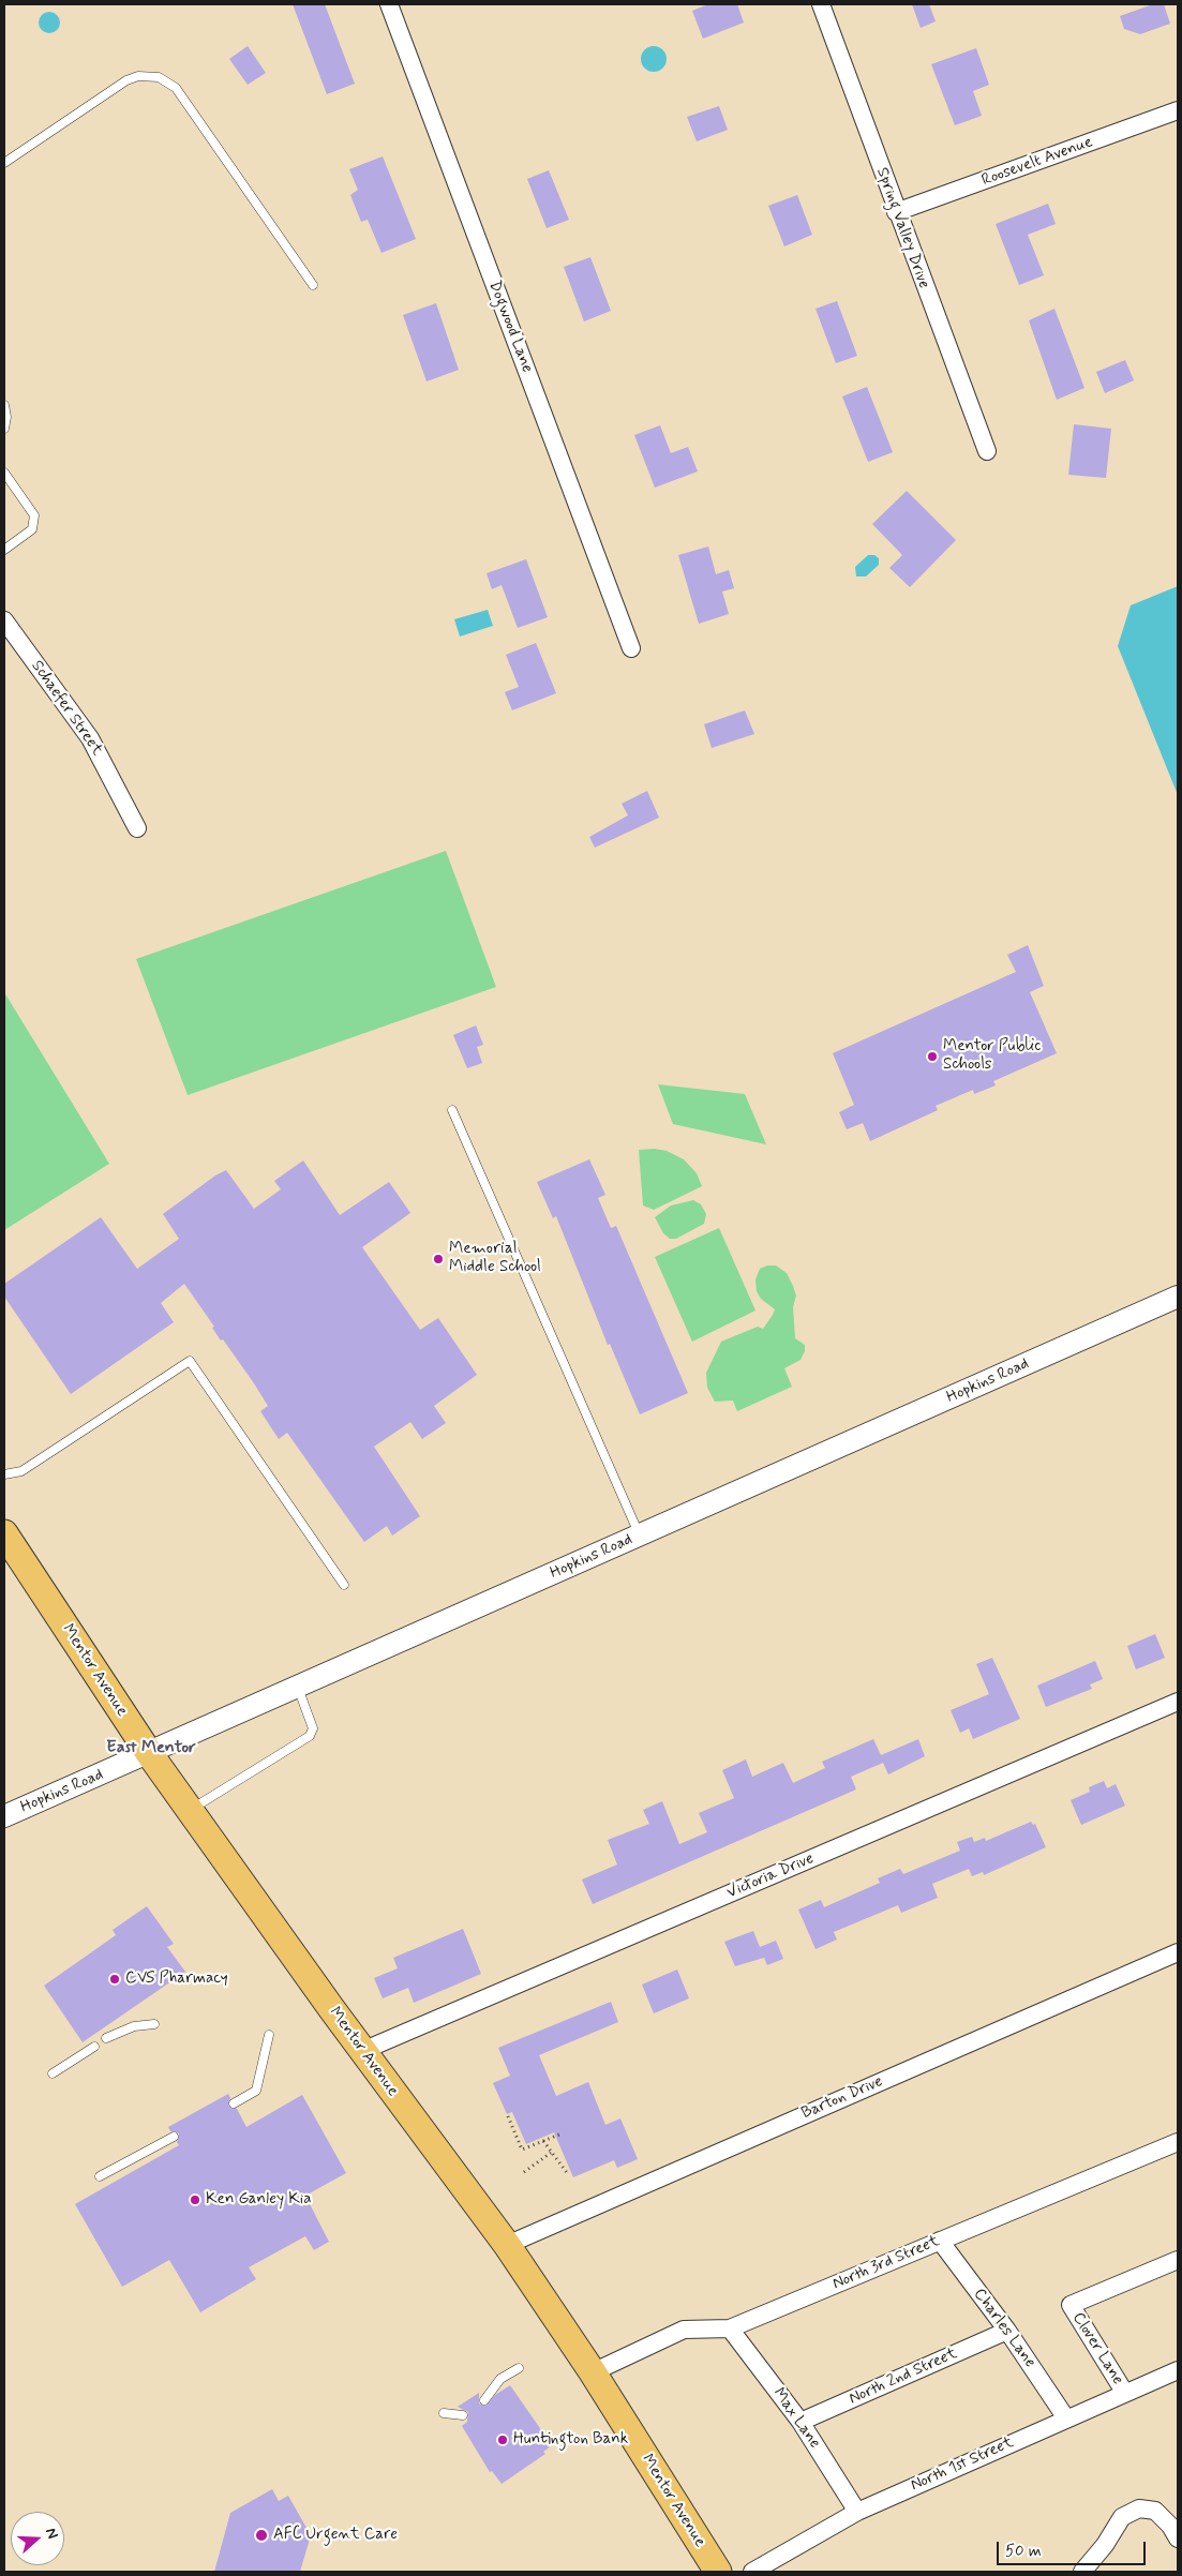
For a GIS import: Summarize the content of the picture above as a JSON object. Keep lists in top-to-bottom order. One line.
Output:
{"streets":{"main road":["Mentor Avenue"],"street":["Roosevelt Avenue","Spring Valley Drive","Dogwood Lane","Schaefer Street","Hopkins Road","Victoria Drive","Barton Drive","North 3rd Street","Charles Lane","Clover Lane","North 2nd Street","Max Lane","North 1st Street"]},"crossings":[["Roosevelt Avenue","Spring Valley Drive"],["Hopkins Road","Mentor Avenue"],["Mentor Avenue","Victoria Drive"],["Mentor Avenue","Barton Drive"],["Mentor Avenue","North 3rd Street"],["North 3rd Street","Charles Lane"],["North 3rd Street","Max Lane"],["Charles Lane","North 2nd Street"],["Charles Lane","North 1st Street"],["Clover Lane","North 1st Street"],["North 2nd Street","Max Lane"],["Max Lane","North 1st Street"]],"districts":["East Mentor"],"places":["Mentor Public Schools","Memorial Middle School","CVS Pharmacy","Ken Ganley Kia","Huntington Bank","AFC Urgent Care"],"scale_bar":"50 m","north":"right"}
